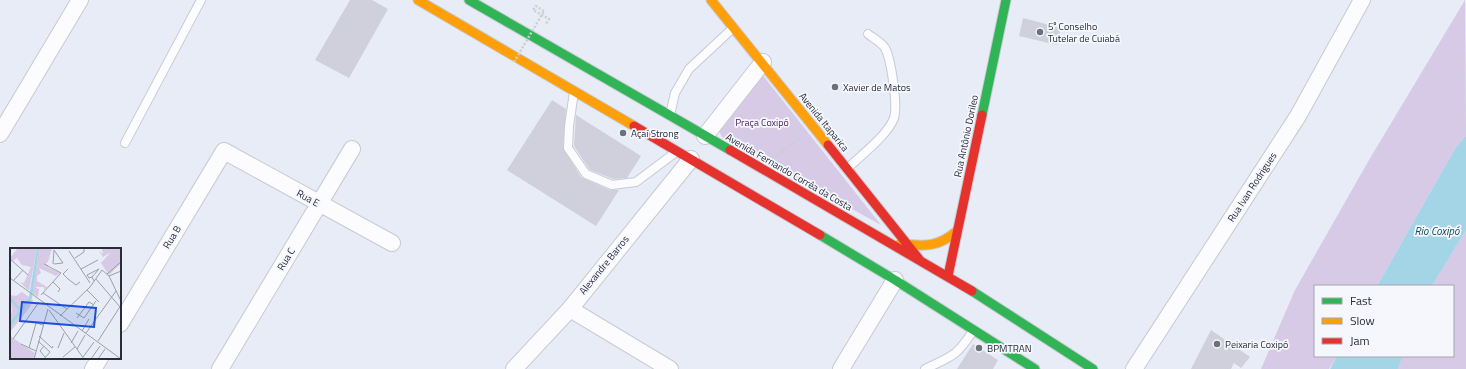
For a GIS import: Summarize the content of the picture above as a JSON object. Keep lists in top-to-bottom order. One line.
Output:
{"streets":{"main road":["Avenida Itaparica","Rua Antônio Dorileo","Avenida Fernando Corrêa da Costa"],"street":["Rua Ivan Rodrigues","Rua E","Rua B","Rua C","Alexandre Barros"]},"crossings":[["Avenida Itaparica","Avenida Fernando Corrêa da Costa"],["Rua Antônio Dorileo","Avenida Fernando Corrêa da Costa"],["Rua E","Rua B"],["Rua E","Rua C"]],"water":["Rio Coxipó"],"parks":["Praça Coxipó"],"places":["5⁰ Conselho Tutelar de Cuiabá","Xavier de Matos","Açaí Strong","Peixaria Coxipó","BPMTRAN"],"legend":["Fast","Slow","Jam"]}
